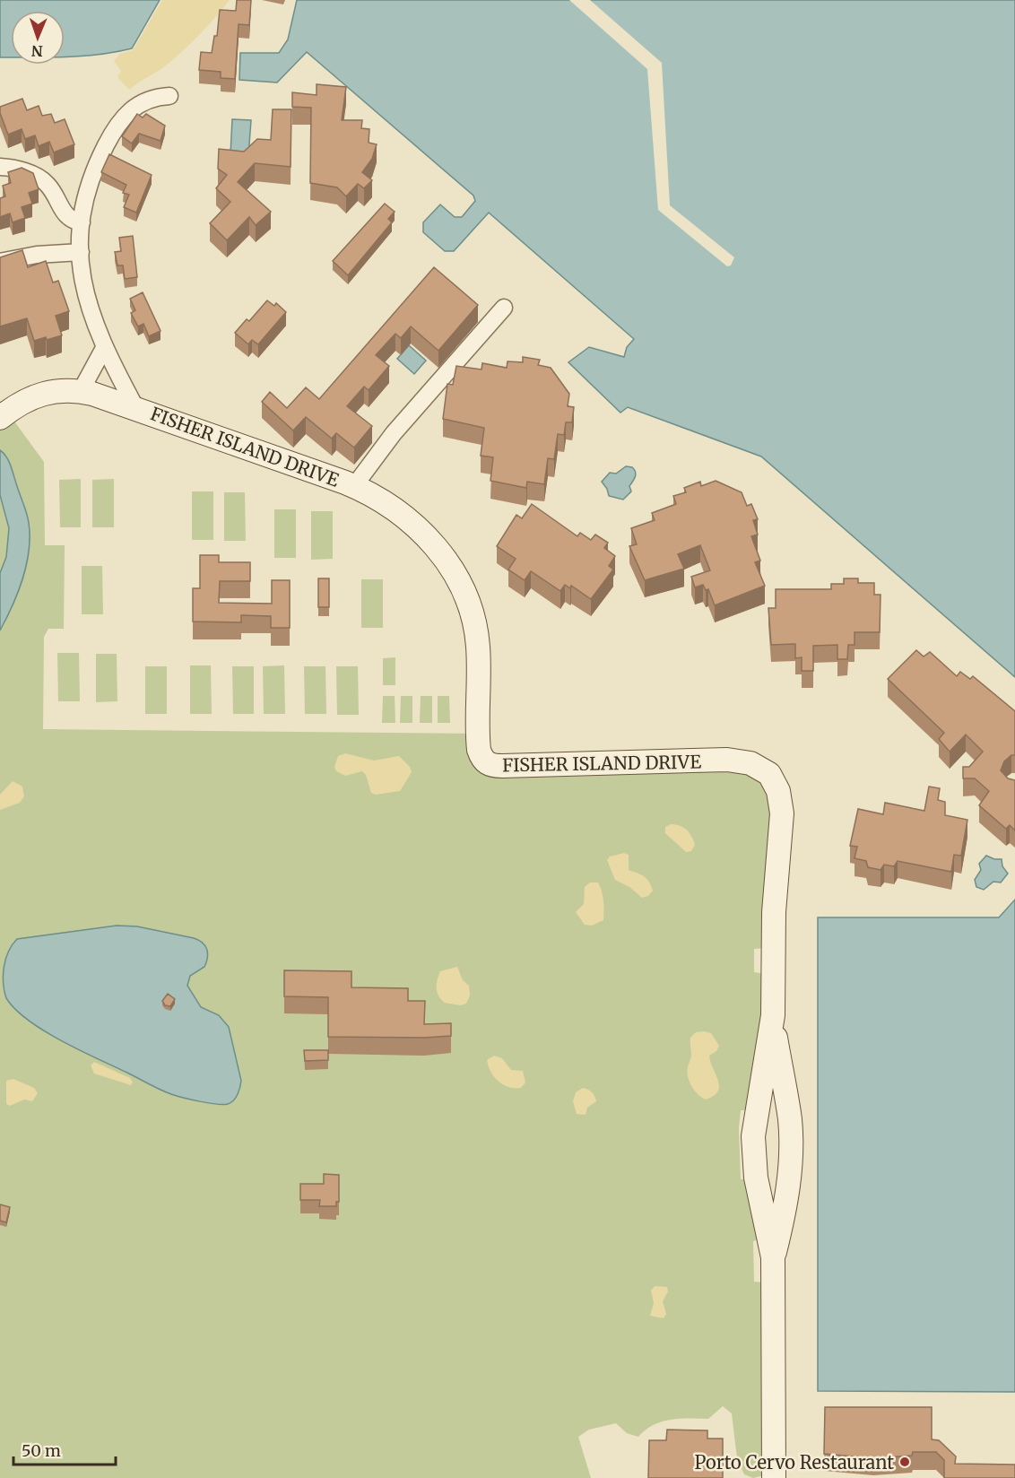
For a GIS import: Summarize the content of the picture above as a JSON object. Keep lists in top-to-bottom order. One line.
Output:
{"streets":{"street":["FISHER ISLAND DRIVE"]},"places":["Porto Cervo Restaurant"],"scale_bar":"50 m","north":"bottom"}
